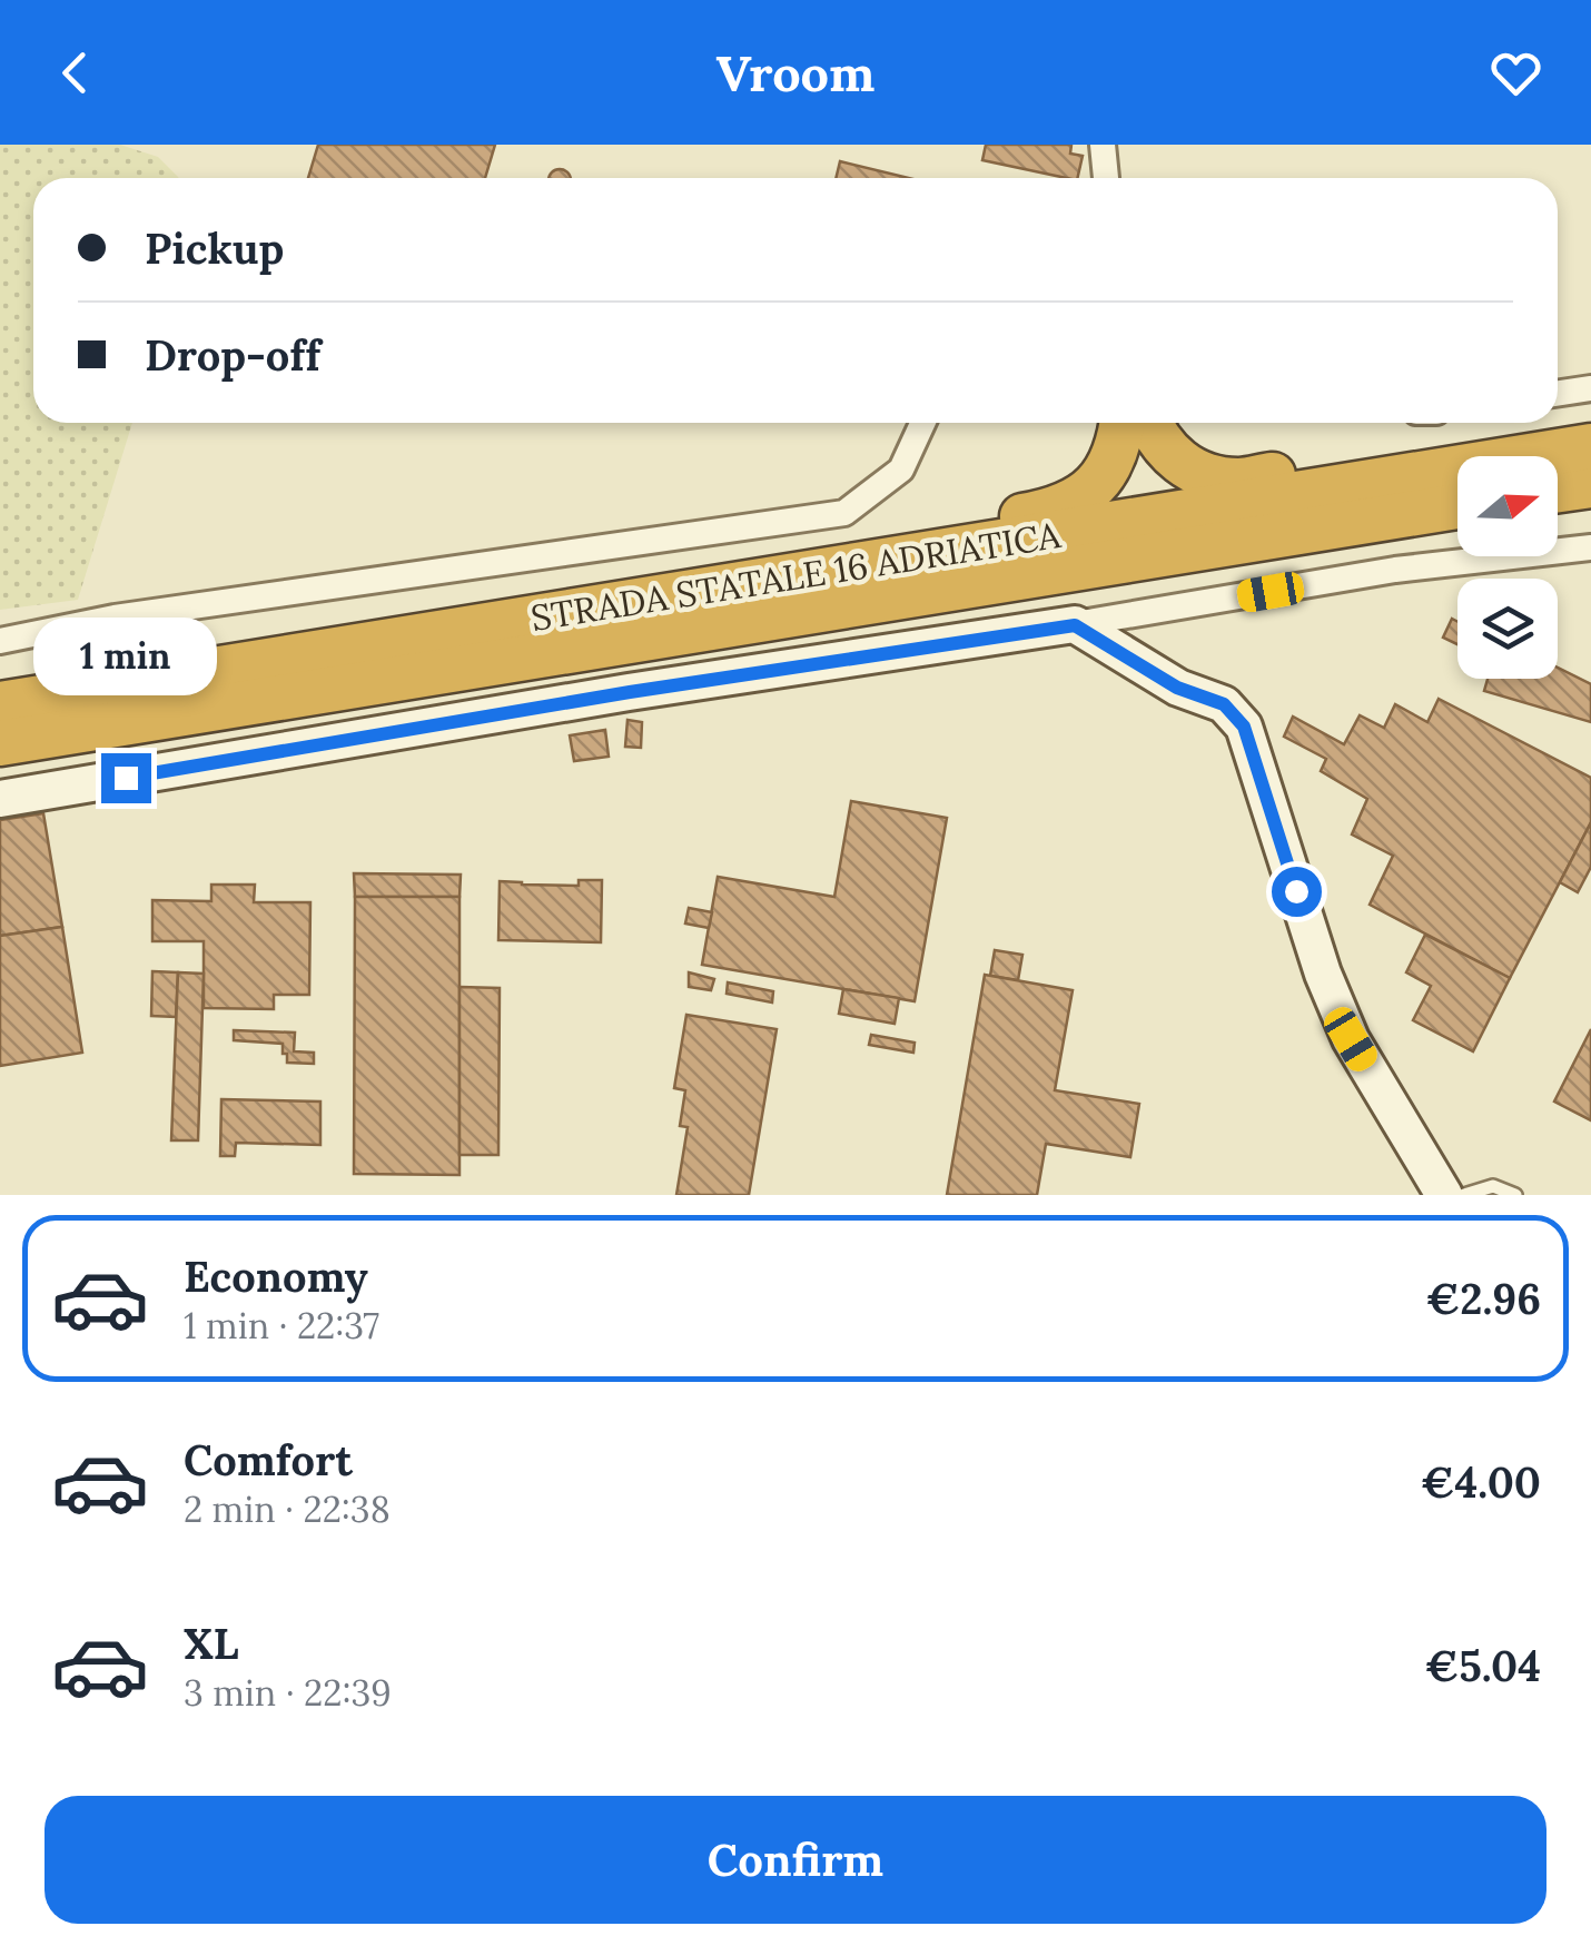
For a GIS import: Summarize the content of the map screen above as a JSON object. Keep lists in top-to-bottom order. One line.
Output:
{"streets":{"highway":["STRADA STATALE 16 ADRIATICA"]},"north":"right","page":{"header":"Vroom","banner":["Pickup","Drop-off"],"bubble":"1 min","list":[{"name":"Economy","note":"1 min · 22:37","value":"€2.96"},{"name":"Comfort","note":"2 min · 22:38","value":"€4.00"},{"name":"XL","note":"3 min · 22:39","value":"€5.04"}],"buttons":"Confirm"}}
